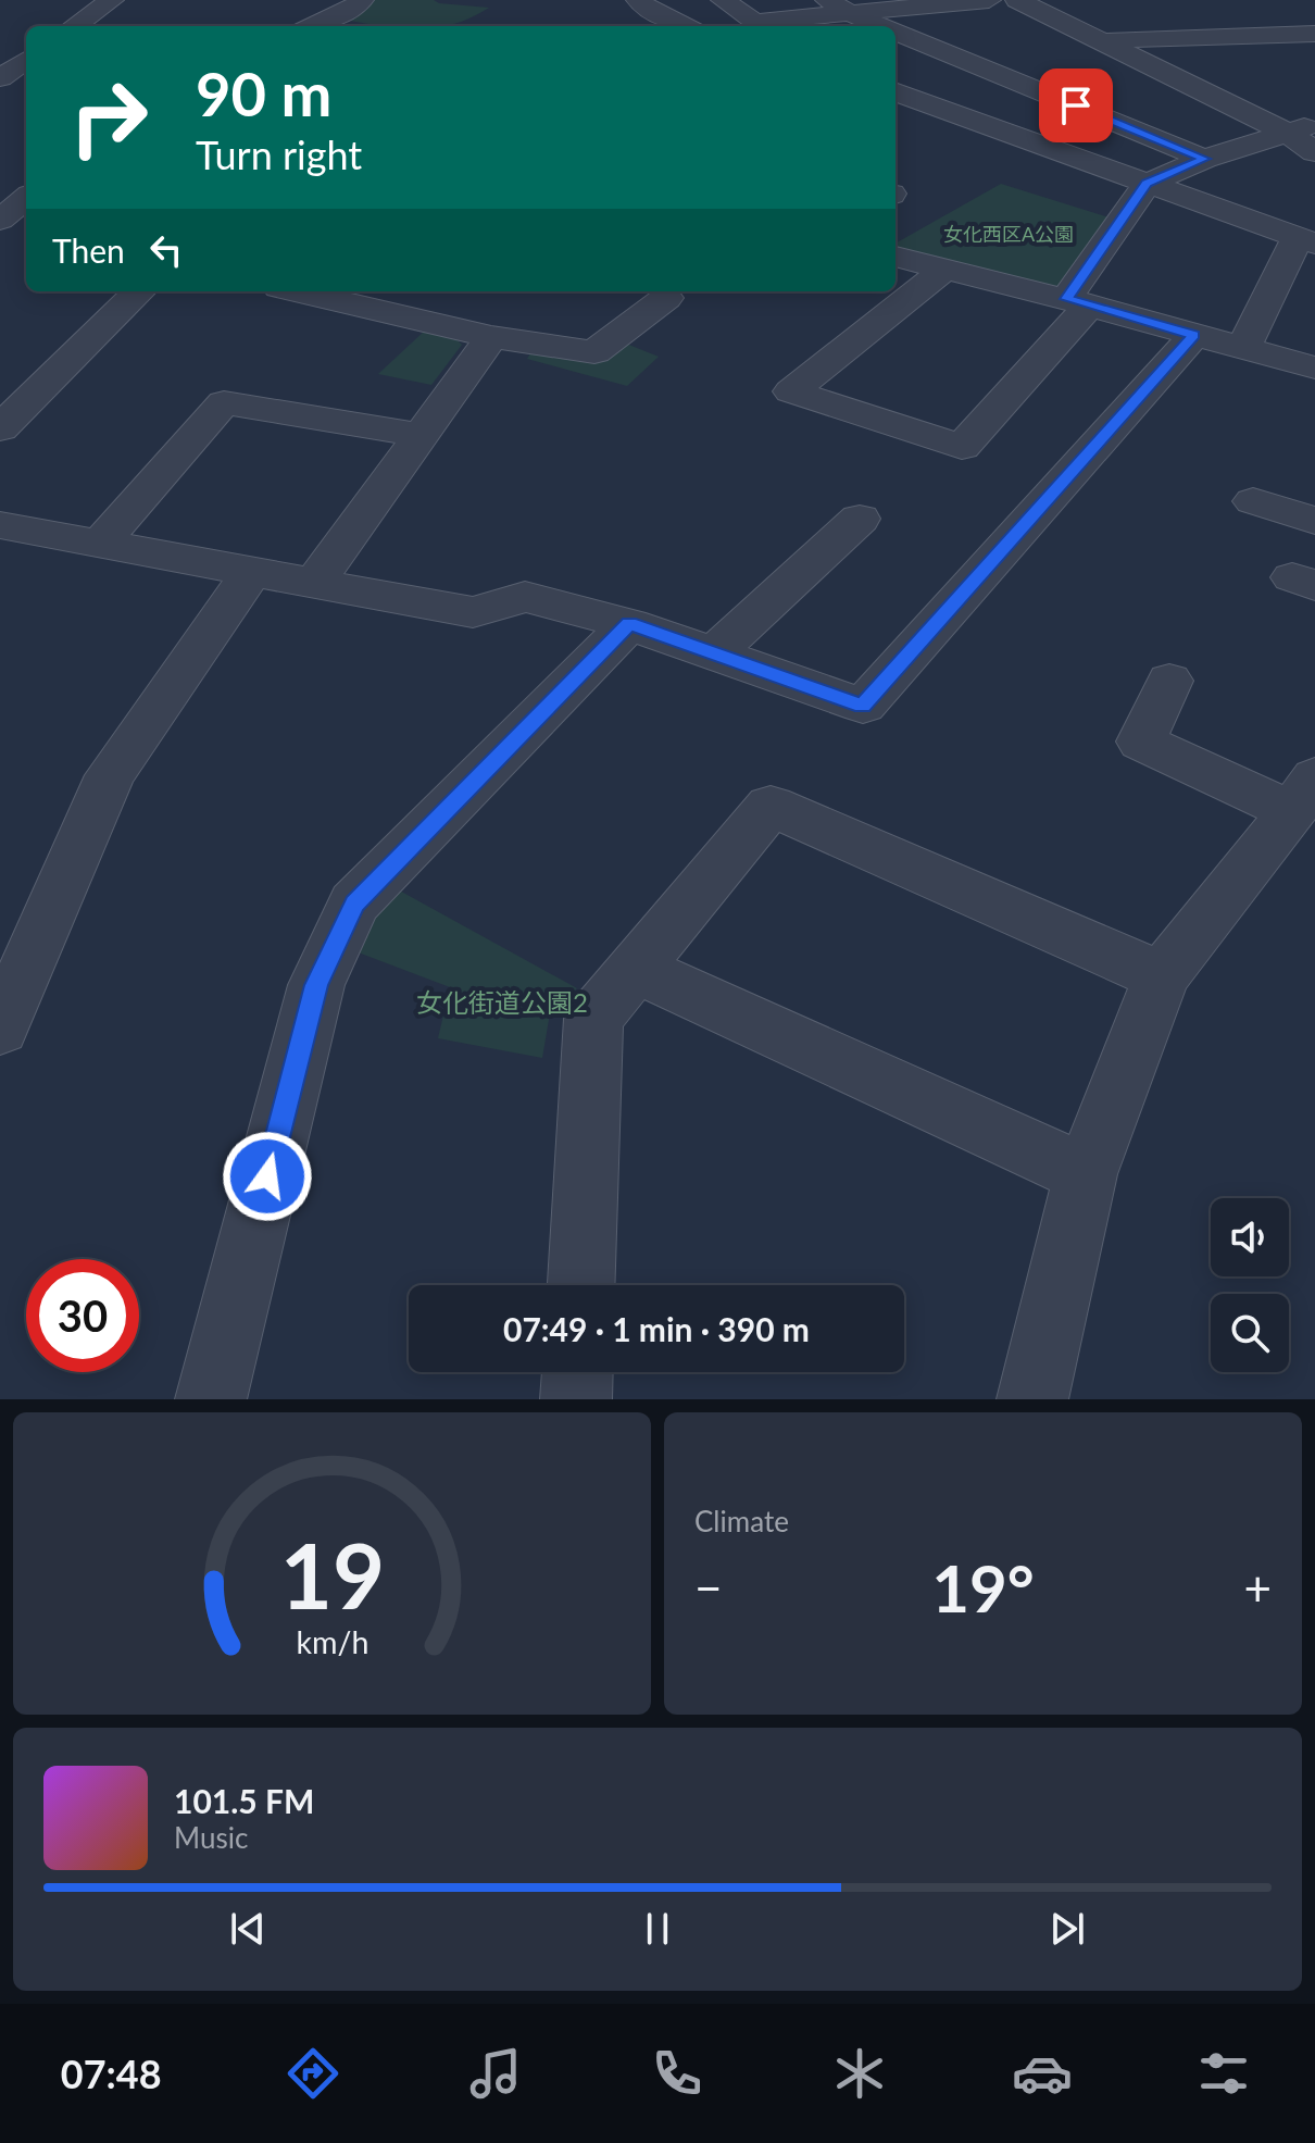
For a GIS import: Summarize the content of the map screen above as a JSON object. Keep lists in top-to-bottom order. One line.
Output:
{"parks":["女化西区A公園","女化街道公園2"],"page":{"turn":["90 m","Turn right"],"then":"Then","limit":"30","trip":"07:49 · 1 min · 390 m","tile":"Climate","heat":["−","19°","+"],"song":["101.5 FM","Music"],"tabs":"07:48","gauge":["19","km/h"]}}
